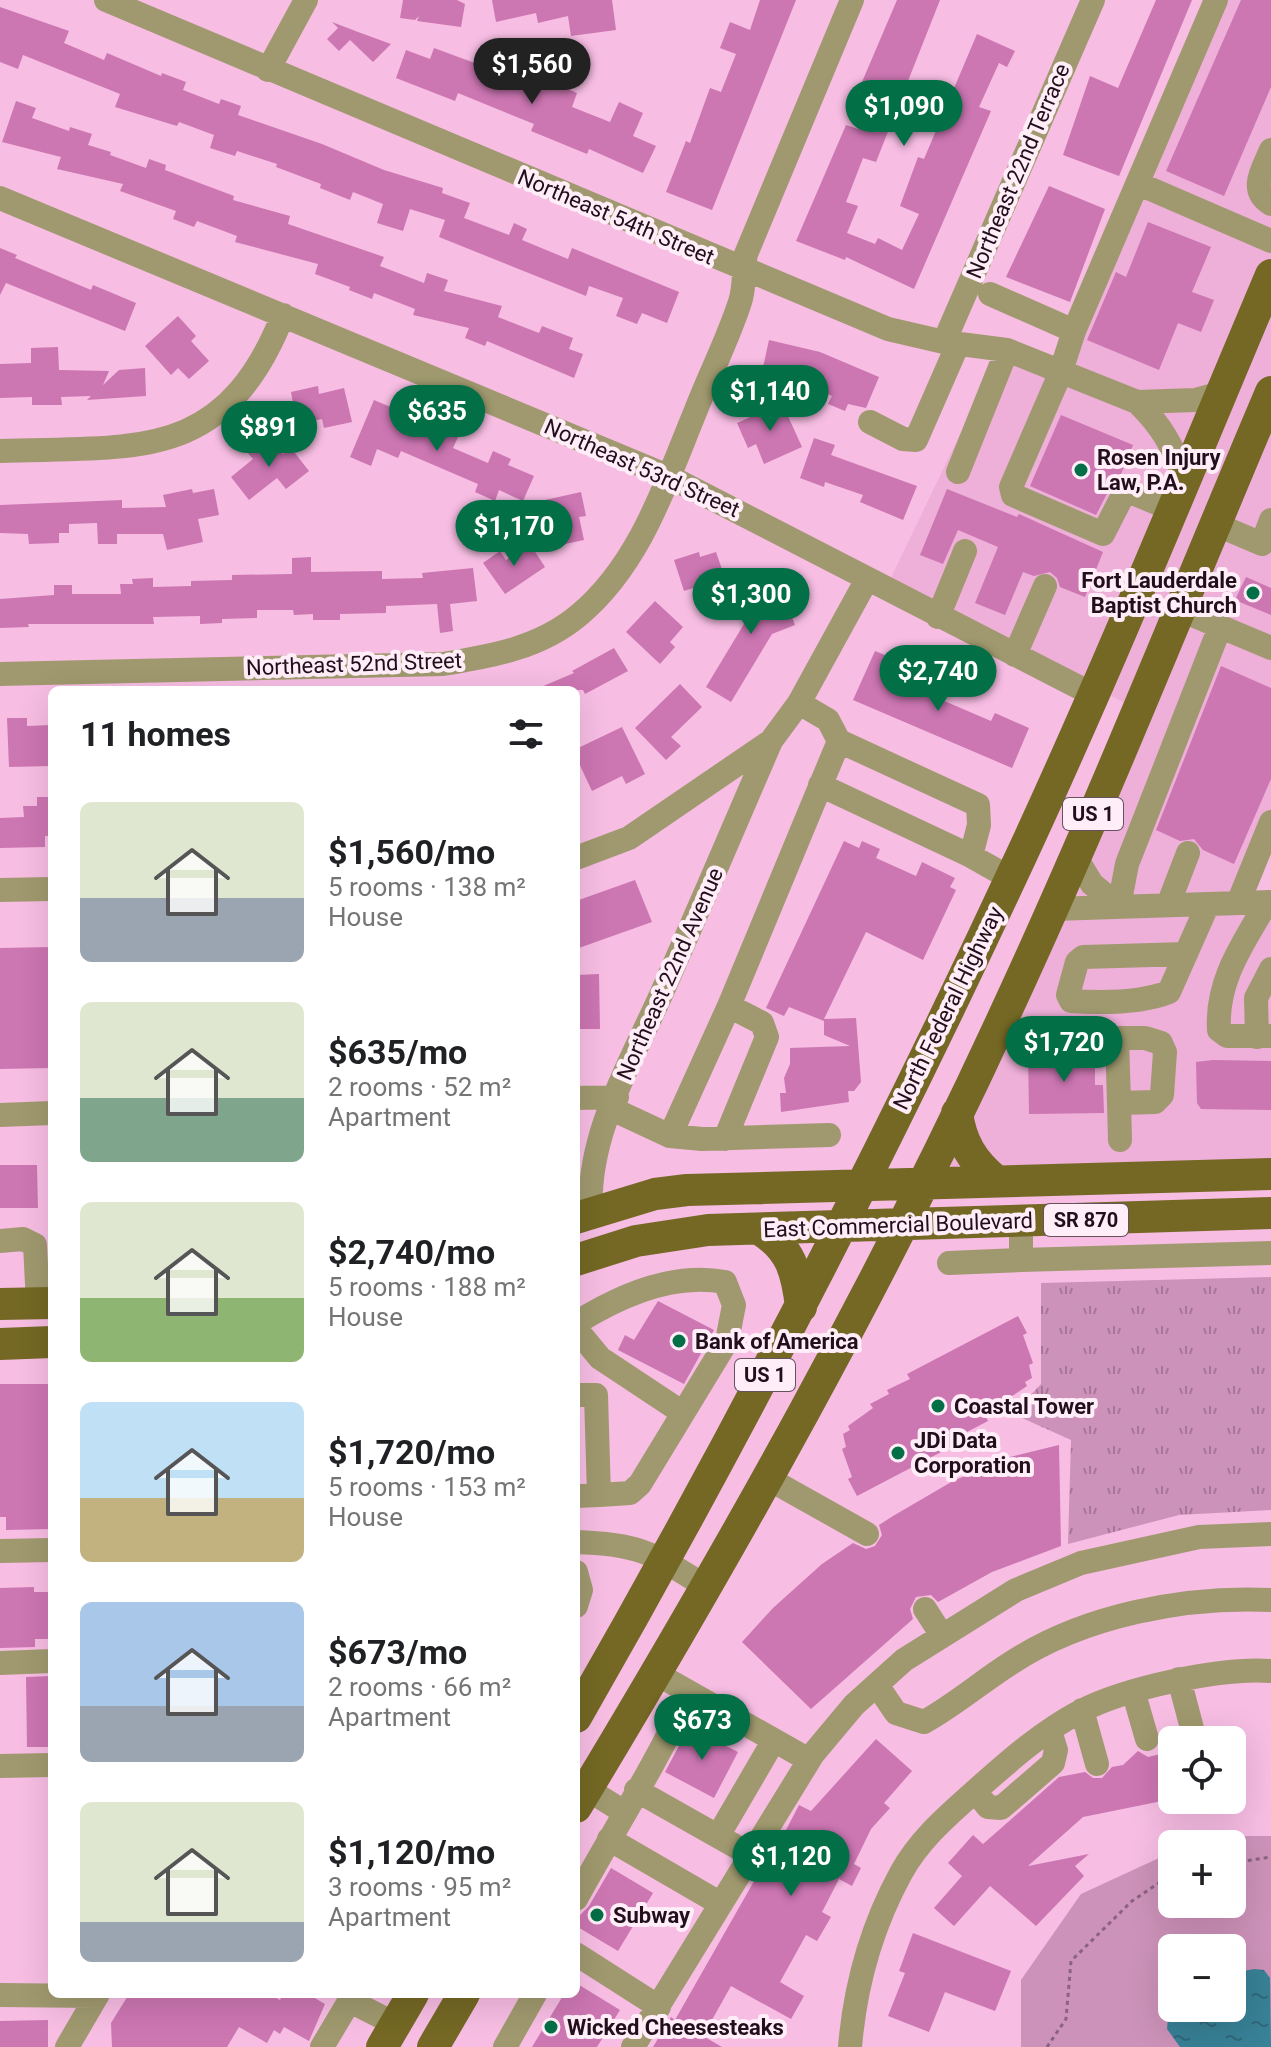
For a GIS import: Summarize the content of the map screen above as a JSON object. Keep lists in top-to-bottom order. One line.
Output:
{"streets":{"main road":["US 1","North Federal Highway","SR 870","East Commercial Boulevard"],"street":["Northeast 22nd Terrace","Northeast 54th Street","Northeast 53rd Street","Northeast 52nd Street","Northeast 22nd Avenue"]},"crossings":[["Northeast 22nd Terrace","Northeast 54th Street"],["Northeast 54th Street","North Federal Highway"],["Northeast 53rd Street","Northeast 52nd Street"],["Northeast 53rd Street","North Federal Highway"],["US 1","East Commercial Boulevard"],["Northeast 22nd Avenue","East Commercial Boulevard"],["North Federal Highway","East Commercial Boulevard"]],"places":["Rosen Injury Law, P.A.","Fort Lauderdale Baptist Church","Bank of America","Coastal Tower","JDi Data Corporation","Subway","Wicked Cheesesteaks"],"page":{"price":["$1,560","$1,090","$1,140","$635","$891","$1,170","$1,300","$2,740","$1,720","$673","$1,120"],"heading":"11 homes","list":[{"name":"$1,560/mo","note":"5 rooms · 138 m² · House"},{"name":"$635/mo","note":"2 rooms · 52 m² · Apartment"},{"name":"$2,740/mo","note":"5 rooms · 188 m² · House"},{"name":"$1,720/mo","note":"5 rooms · 153 m² · House"},{"name":"$673/mo","note":"2 rooms · 66 m² · Apartment"},{"name":"$1,120/mo","note":"3 rooms · 95 m² · Apartment"}],"map_buttons":["+","−"]}}
